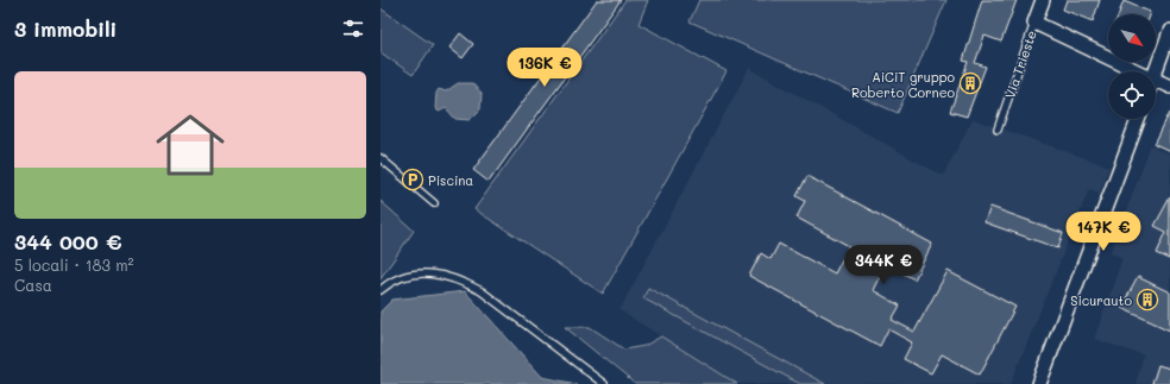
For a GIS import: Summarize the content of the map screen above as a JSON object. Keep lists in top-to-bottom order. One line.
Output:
{"streets":{"street":["Via Trieste"]},"places":{"building":["AiCiT gruppo Roberto Corneo","Sicurauto"],"parking":["Piscina"]},"north":"bottom right","page":{"heading":"3 immobili","price":["136K €","147K €","344K €"],"list":[{"name":"344 000 €","note":"5 locali · 183 m² · Casa"}]}}
